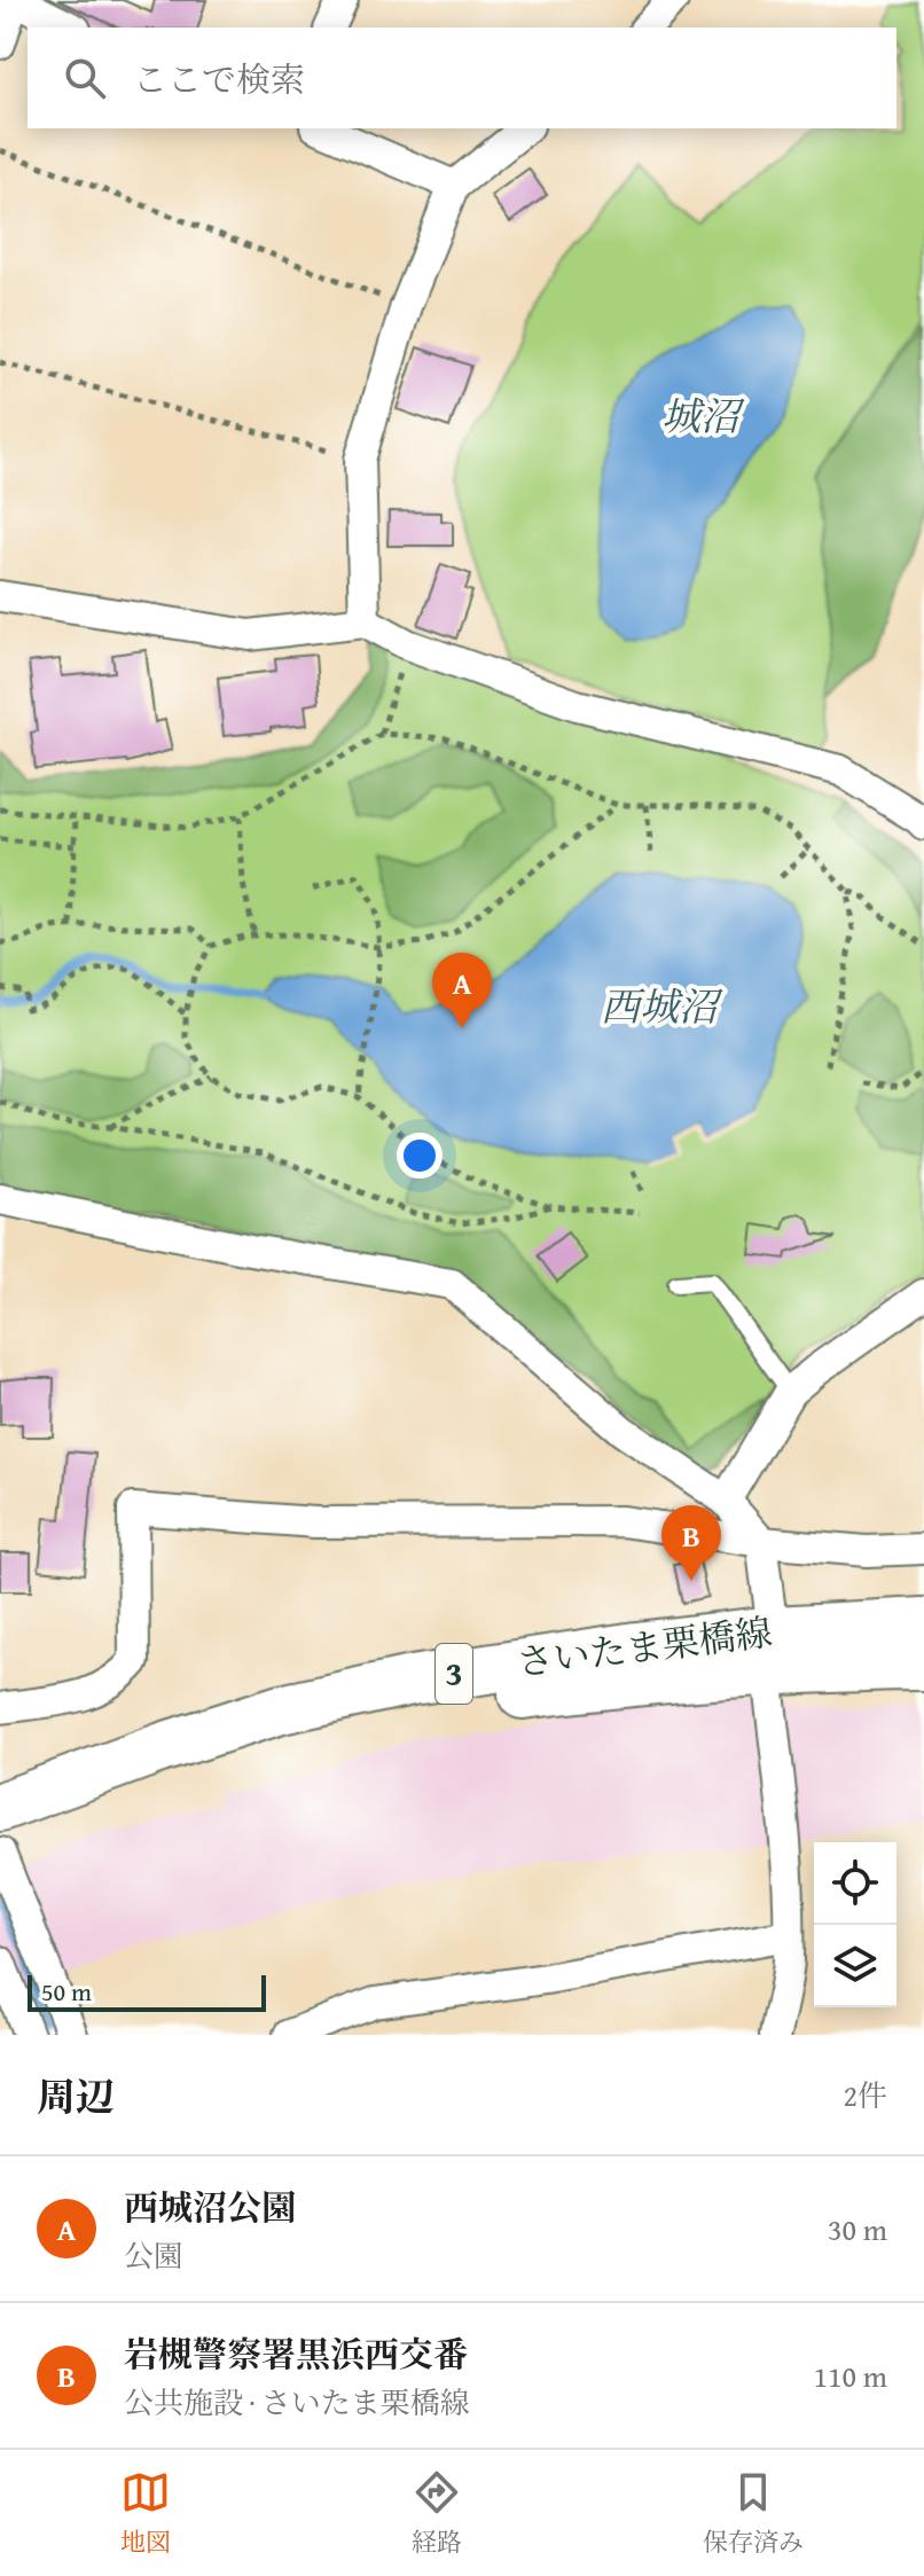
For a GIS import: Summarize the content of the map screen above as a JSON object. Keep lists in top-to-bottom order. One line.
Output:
{"streets":{"main road":["さいたま栗橋線","3"]},"water":["城沼","西城沼"],"scale_bar":"50 m","page":{"search":"ここで検索","pins":["A","B"],"scale":"50 m","heading":["周辺","2件"],"list":[{"mark":"A","name":"西城沼公園","note":"公園","value":"30 m"},{"mark":"B","name":"岩槻警察署黒浜西交番","note":"公共施設 · さいたま栗橋線","value":"110 m"}],"nav":["地図","経路","保存済み"]}}
